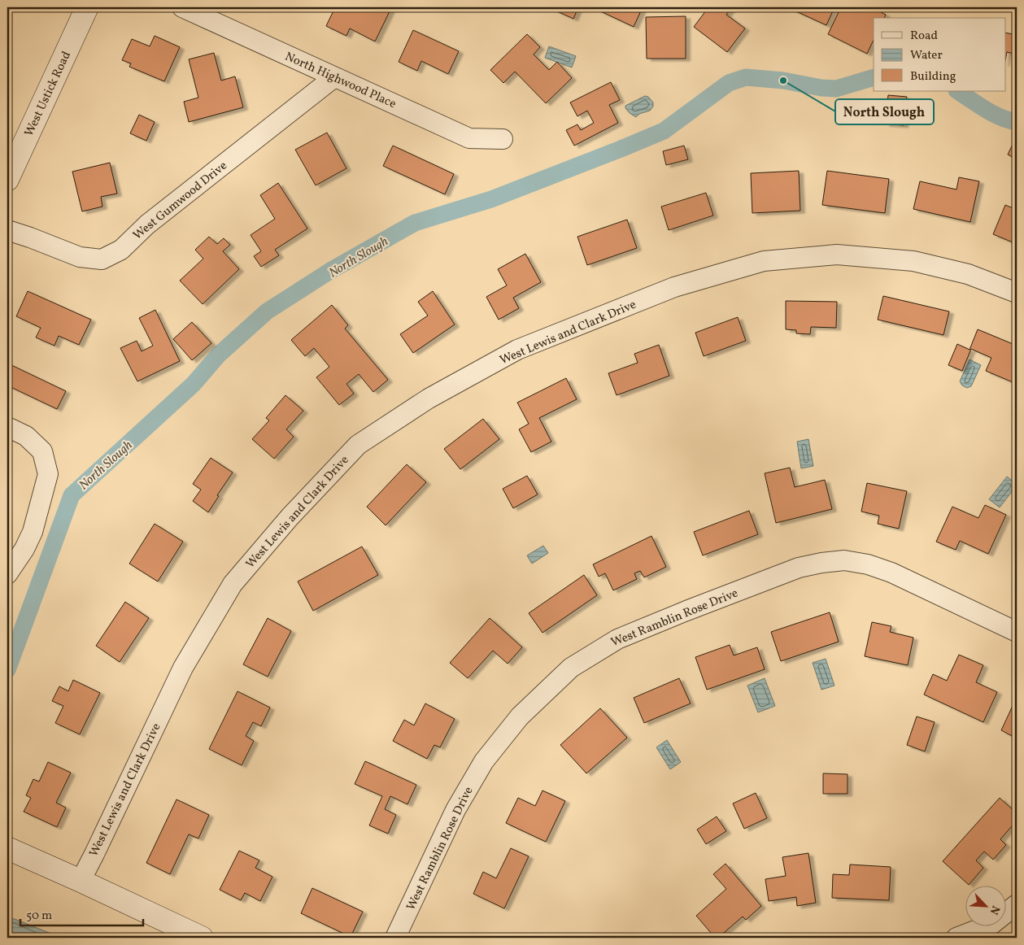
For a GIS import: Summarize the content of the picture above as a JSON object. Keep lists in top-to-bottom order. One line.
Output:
{"streets":{"main road":["West Ustick Road"],"street":["North Highwood Place","West Gumwood Drive","West Lewis and Clark Drive","West Ramblin Rose Drive"]},"crossings":[["North Highwood Place","West Gumwood Drive"]],"water":["North Slough"],"places":["North Slough"],"legend":["Road","Water","Building"],"scale_bar":"50 m","north":"bottom right"}
